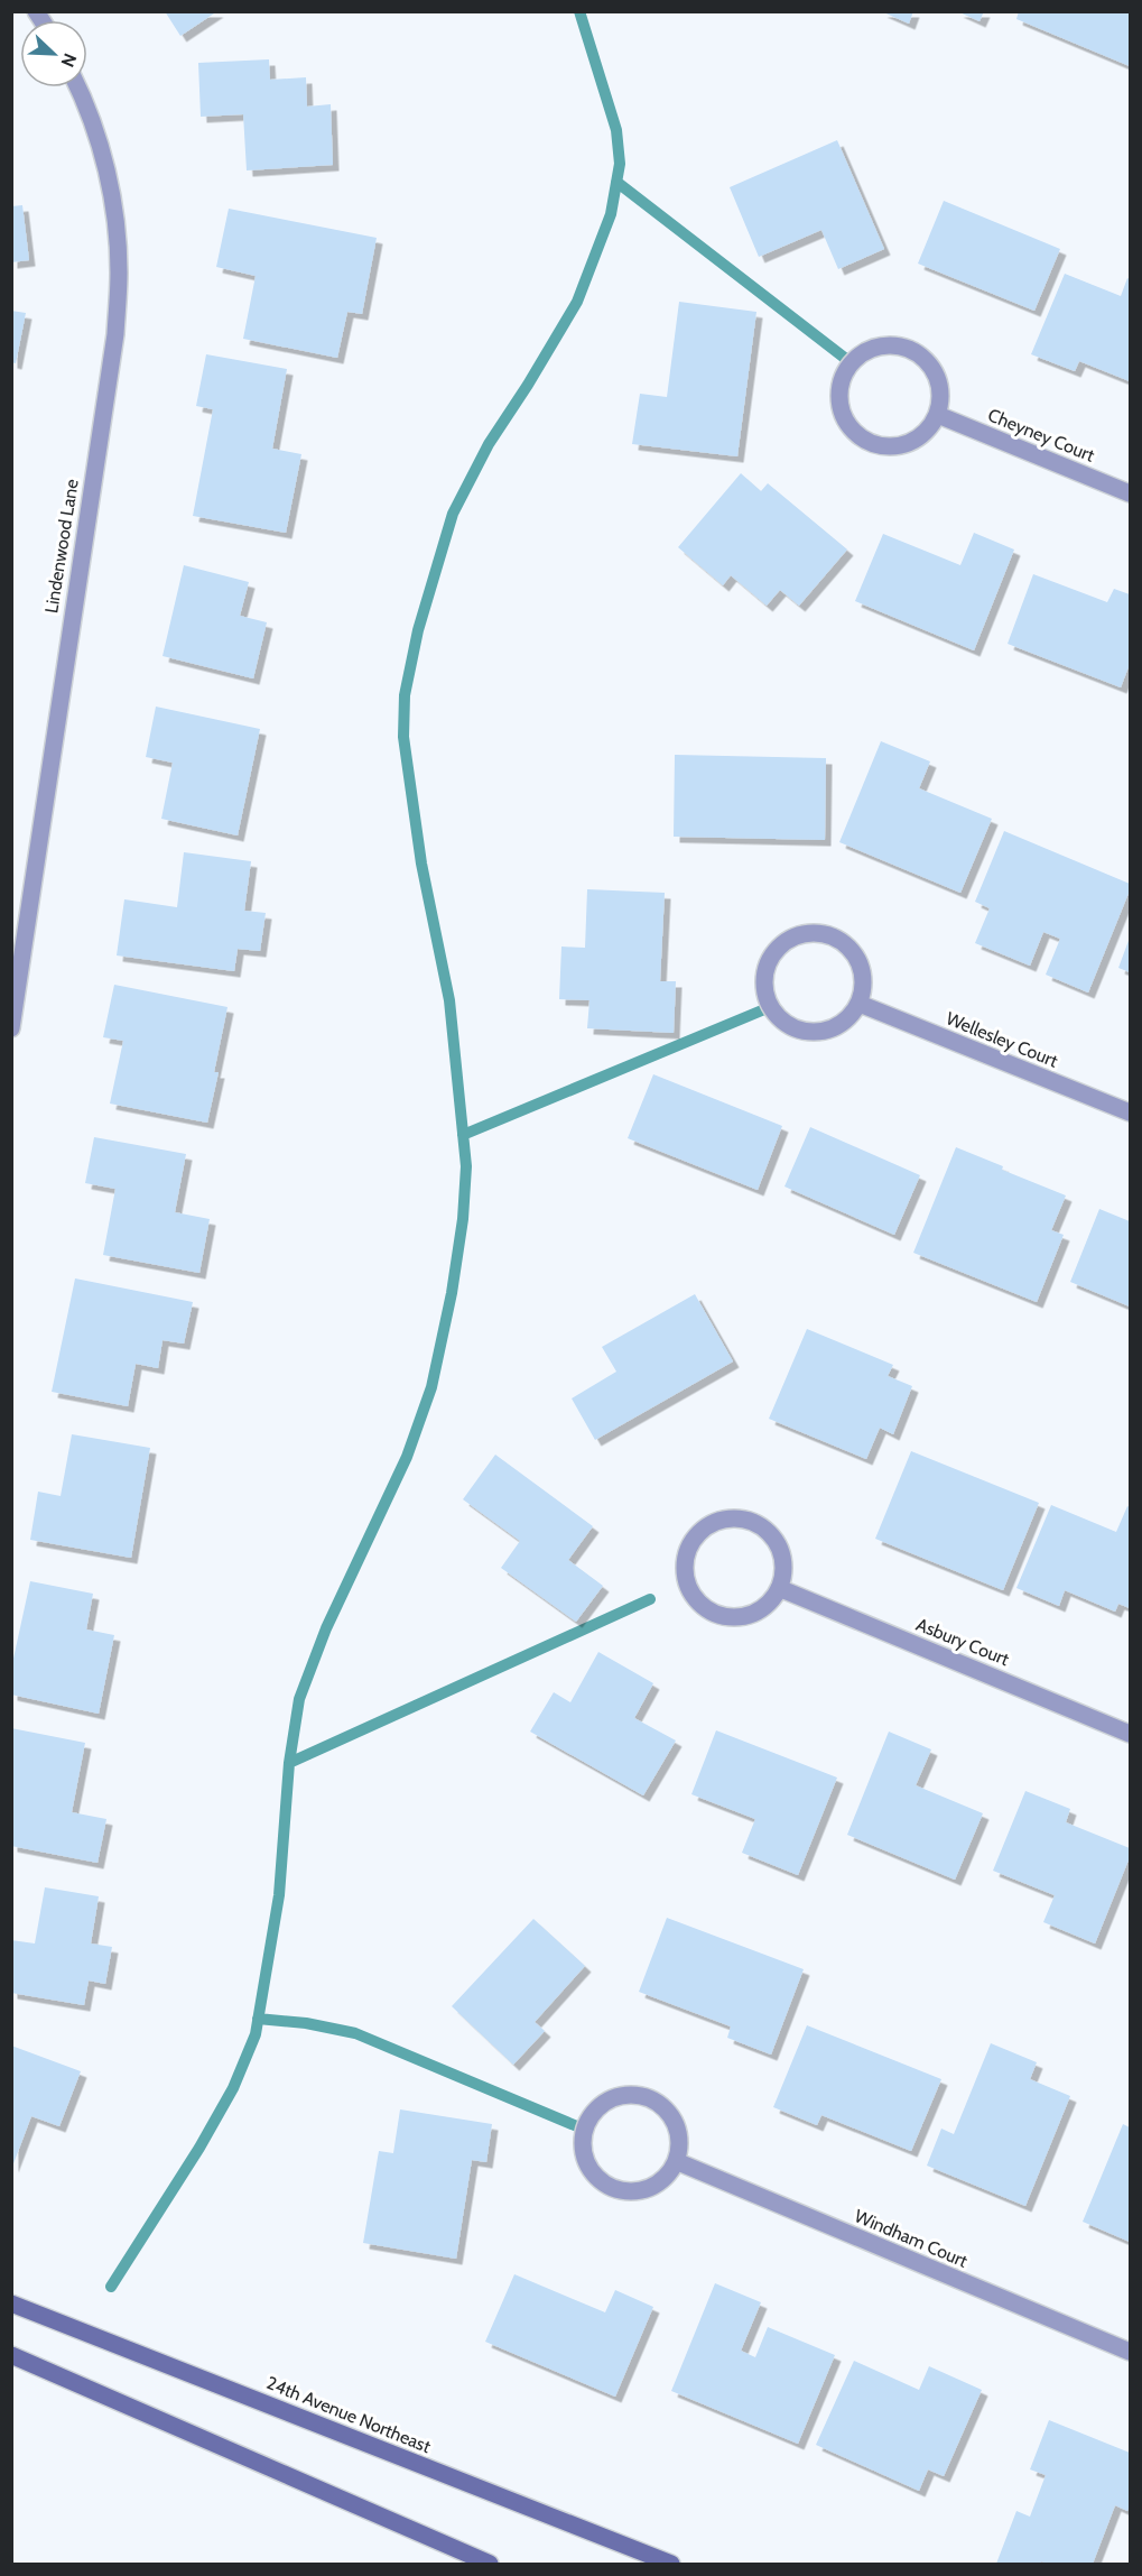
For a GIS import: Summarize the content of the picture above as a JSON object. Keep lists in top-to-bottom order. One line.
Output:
{"streets":{"street":["Cheyney Court","Lindenwood Lane","Wellesley Court","Asbury Court","Windham Court","24th Avenue Northeast"]},"north":"bottom right"}
